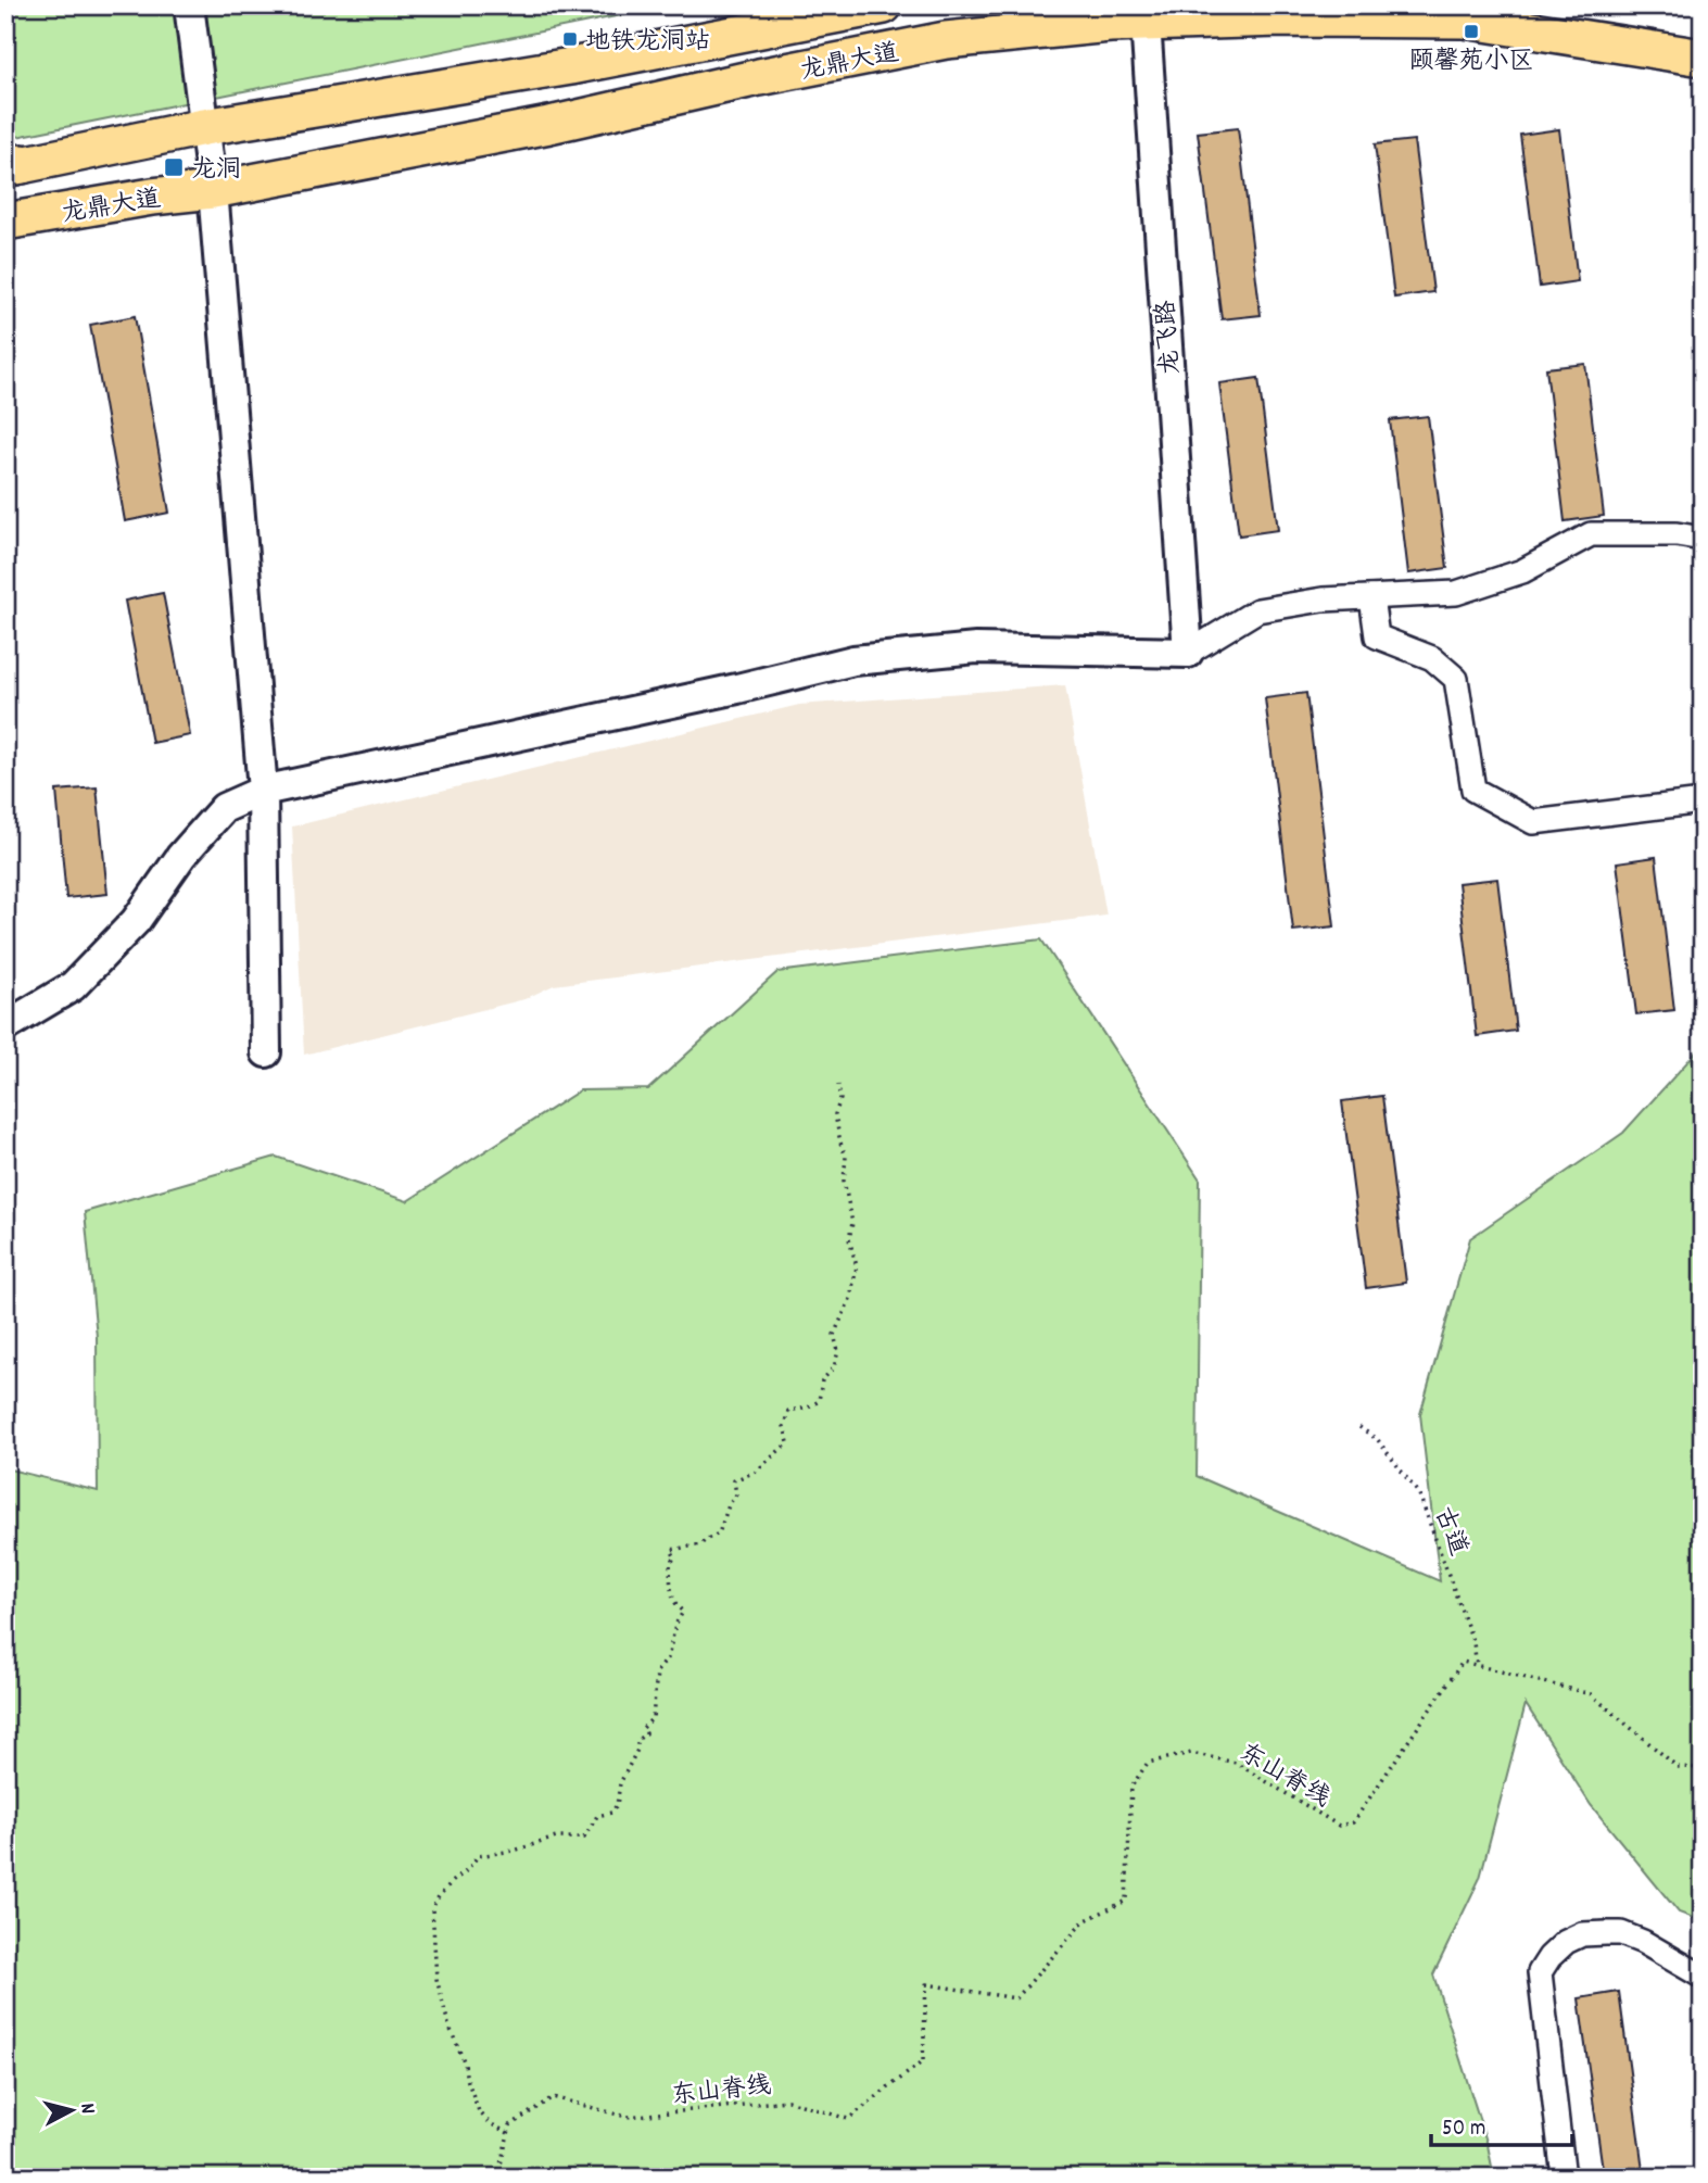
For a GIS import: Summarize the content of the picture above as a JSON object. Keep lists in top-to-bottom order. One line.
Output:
{"streets":{"main road":["龙鼎大道"],"street":["龙飞路"],"path":["古道","东山脊线"]},"crossings":[["龙鼎大道","龙飞路"],["古道","东山脊线"]],"places":{"transit":["颐馨苑小区","地铁龙洞站","龙洞"]},"scale_bar":"50 m","north":"right"}
